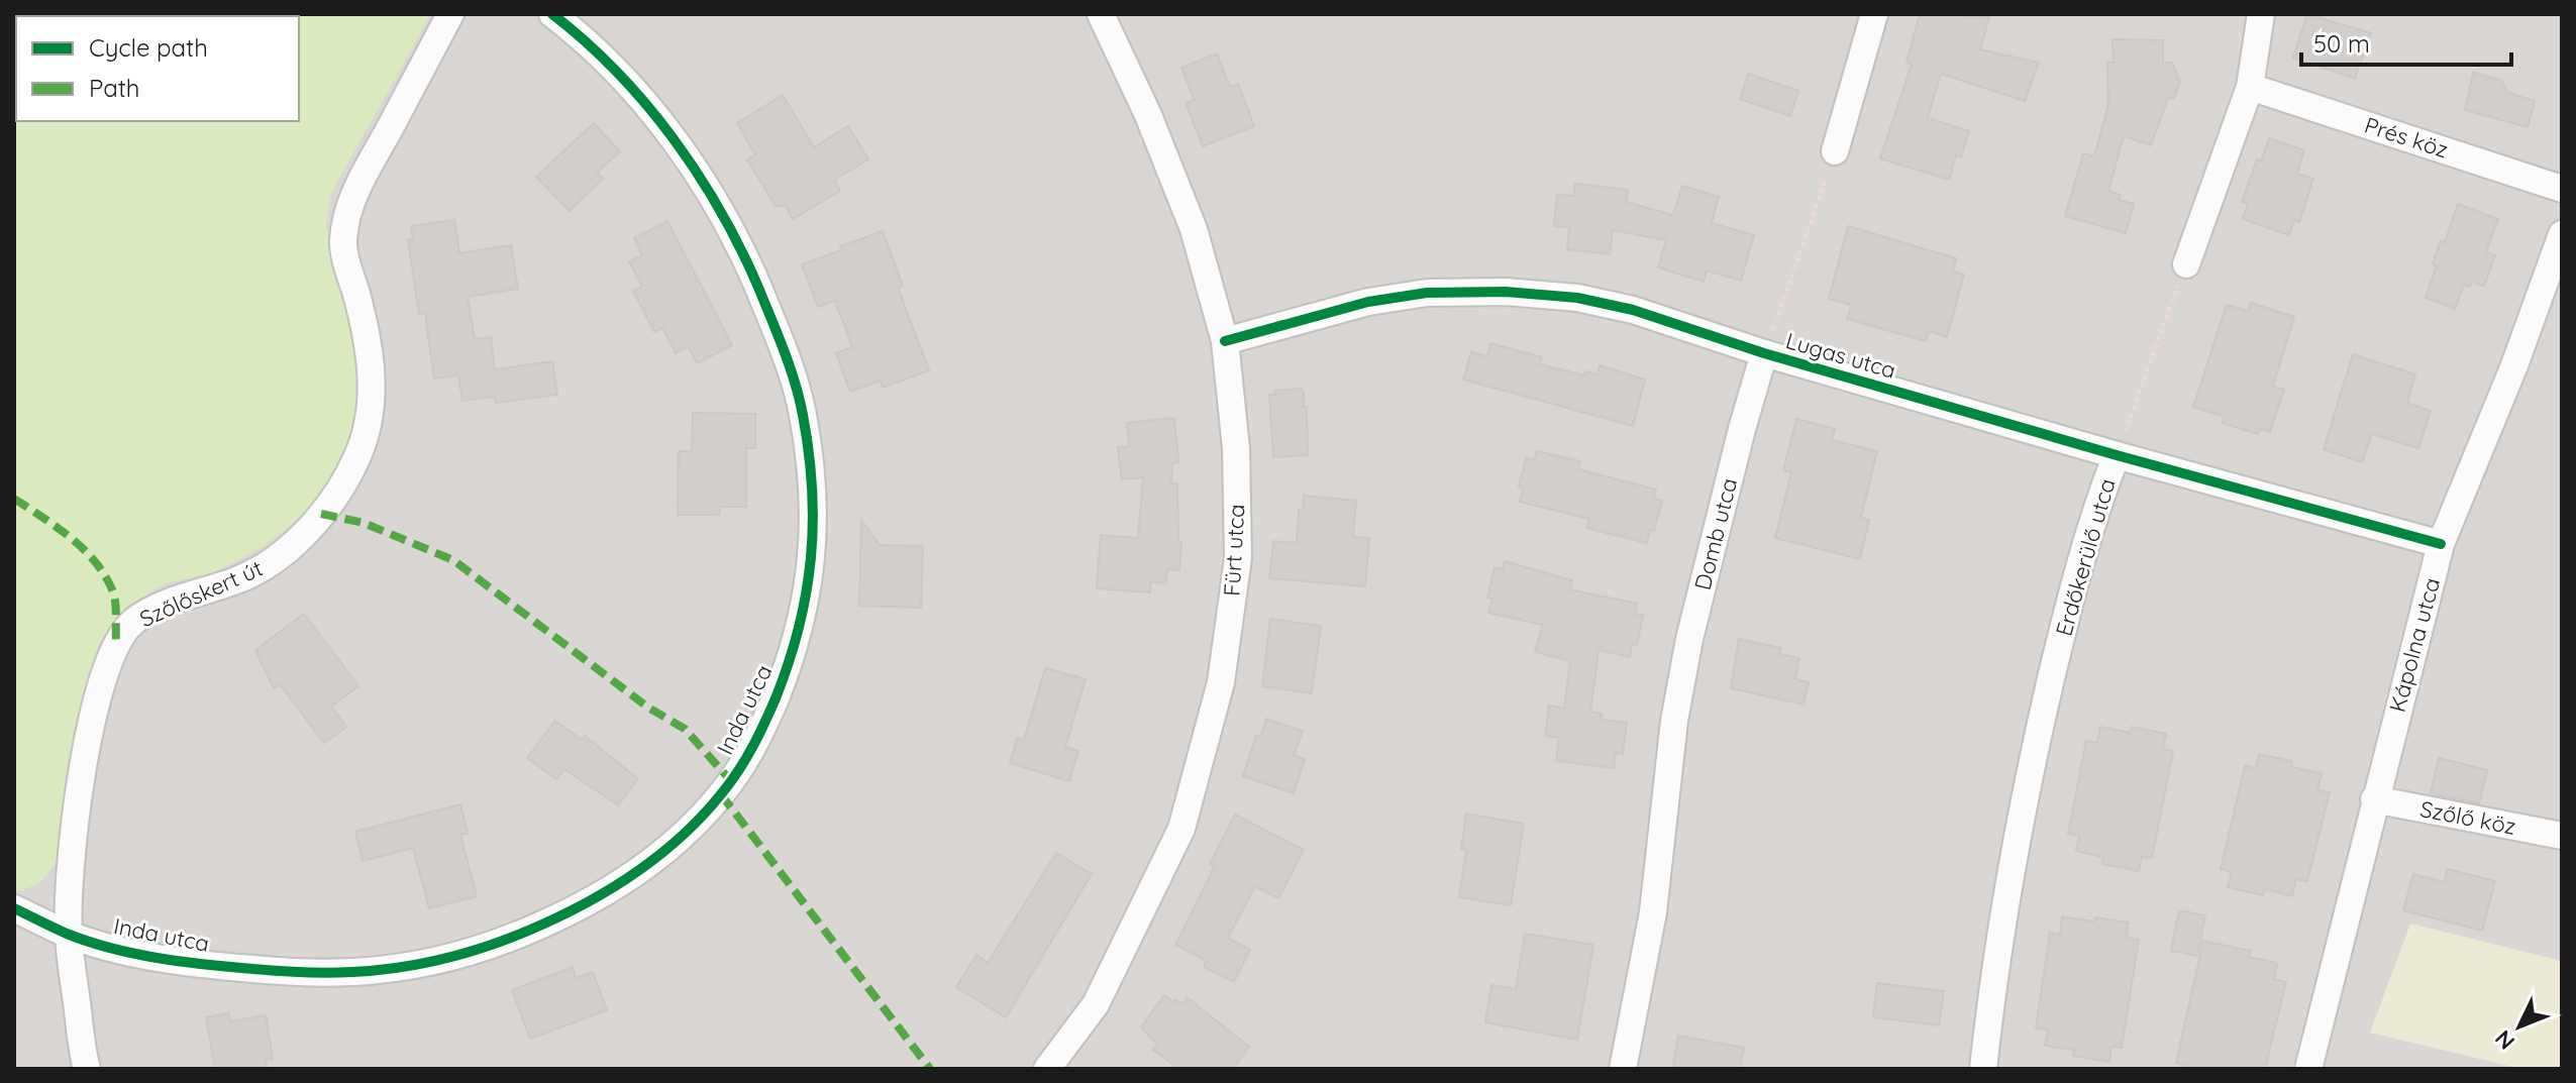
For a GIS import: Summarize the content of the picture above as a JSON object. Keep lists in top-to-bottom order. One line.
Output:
{"streets":{"street":["Prés köz","Lugas utca","Domb utca","Fürt utca","Erdőkerülő utca","Szőlőskert út","Kápolna utca","Inda utca","Szőlő köz"]},"crossings":[["Lugas utca","Domb utca"],["Lugas utca","Fürt utca"],["Lugas utca","Erdőkerülő utca"],["Lugas utca","Kápolna utca"],["Szőlőskert út","Inda utca"],["Kápolna utca","Szőlő köz"]],"legend":["Cycle path","Path"],"scale_bar":"50 m","north":"bottom left"}
